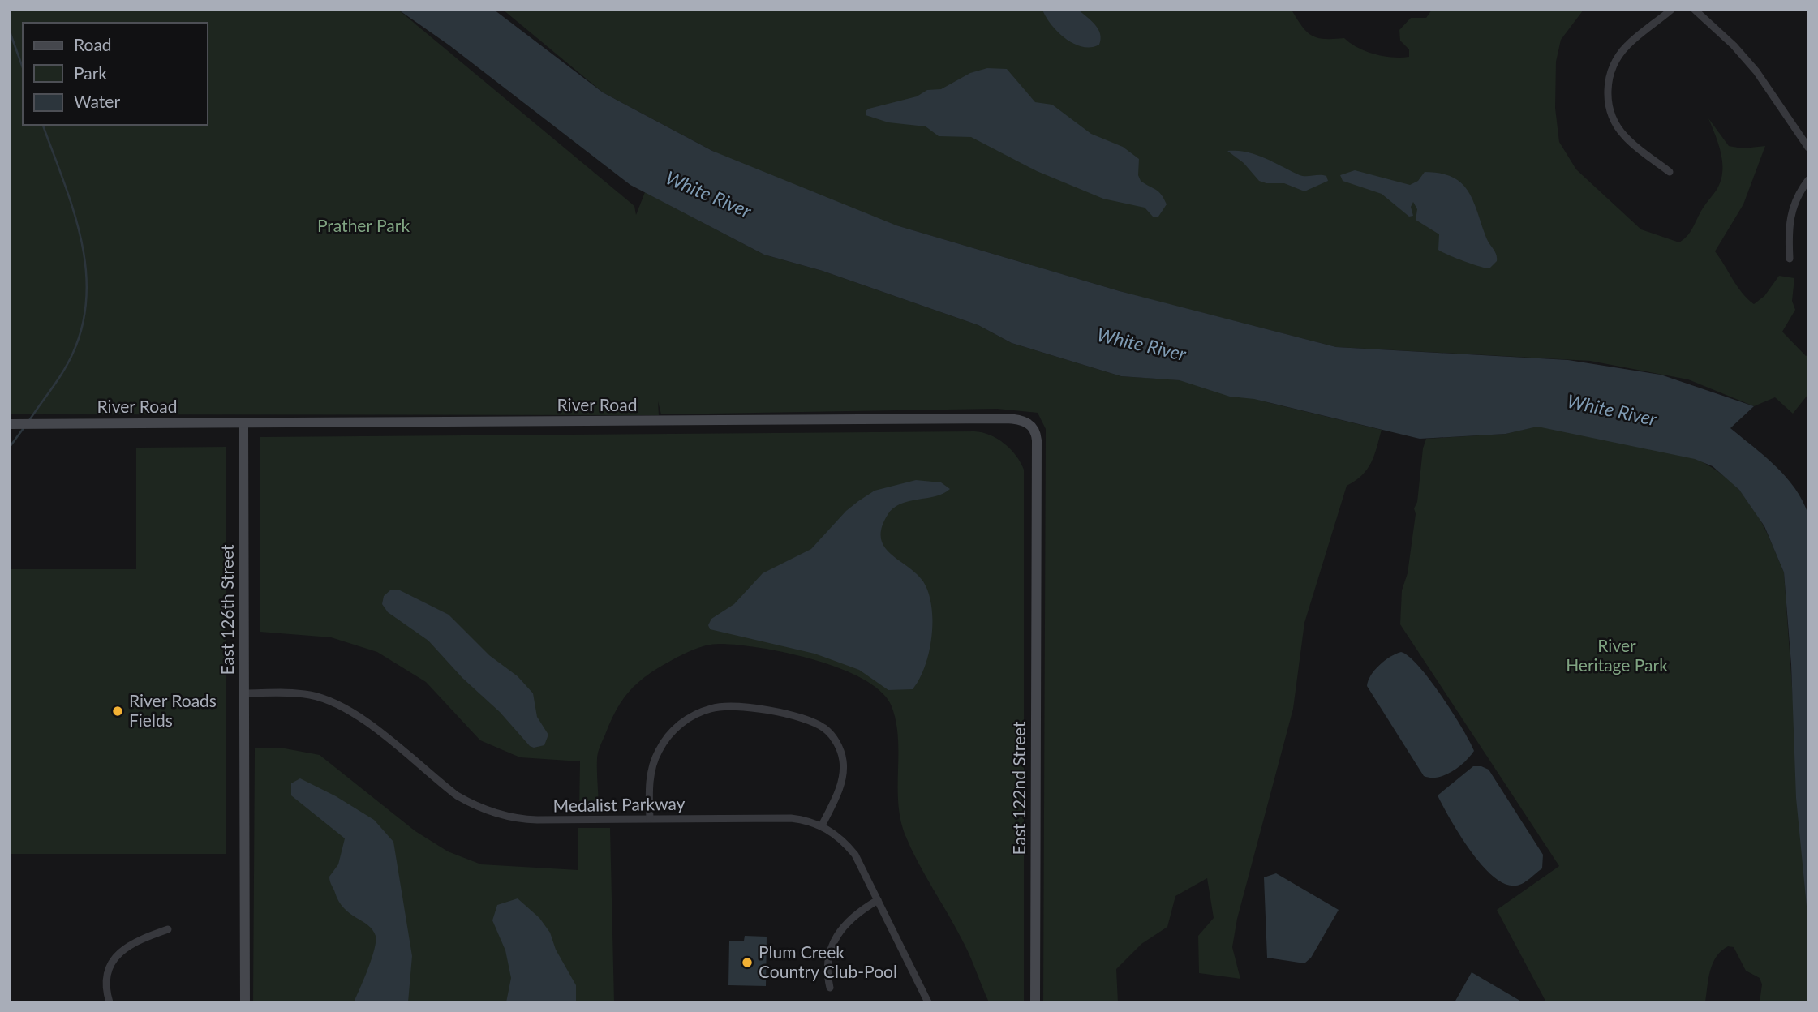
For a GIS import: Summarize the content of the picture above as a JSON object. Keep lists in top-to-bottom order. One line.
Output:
{"streets":{"street":["River Road","East 126th Street","East 122nd Street","Medalist Parkway"]},"crossings":[["River Road","East 126th Street"],["River Road","East 122nd Street"],["East 126th Street","Medalist Parkway"]],"water":["White River"],"parks":["Prather Park","River Heritage Park"],"places":["River Roads Fields","Plum Creek Country Club-Pool"],"legend":["Road","Park","Water"]}
